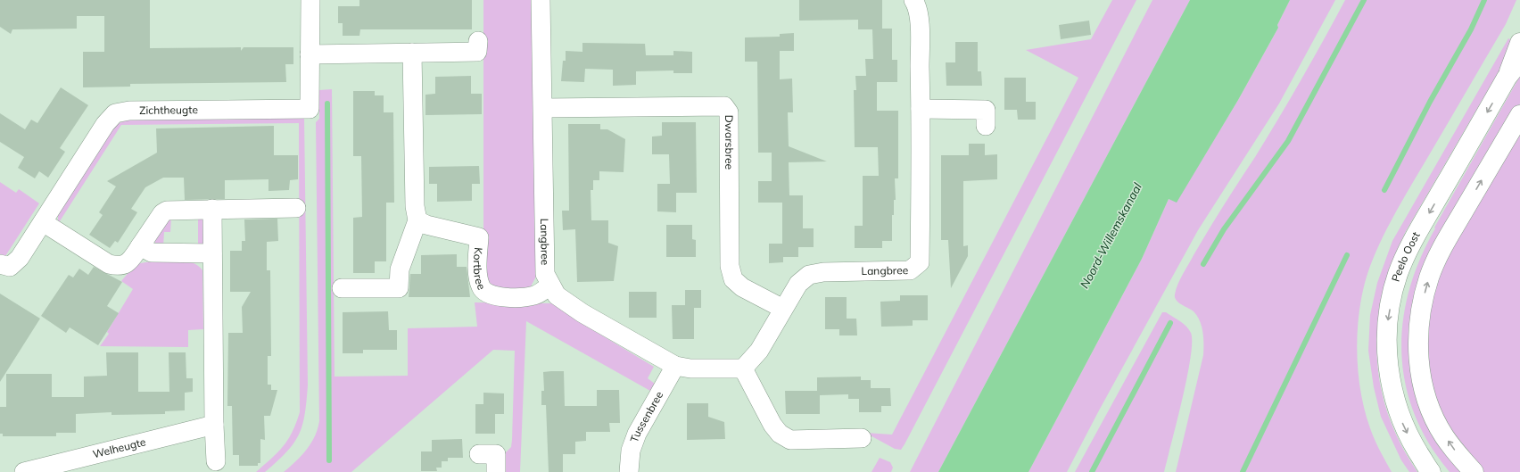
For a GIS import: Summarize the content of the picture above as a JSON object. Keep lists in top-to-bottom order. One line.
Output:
{"streets":{"main road":["Peelo Oost"],"street":["Zichtheugte","Dwarsbree","Langbree","Kortbree","Tussenbree","Welheugte"]},"crossings":[["Dwarsbree","Langbree"],["Langbree","Kortbree"],["Langbree","Tussenbree"]],"water":["Noord-Willemskanaal"]}
